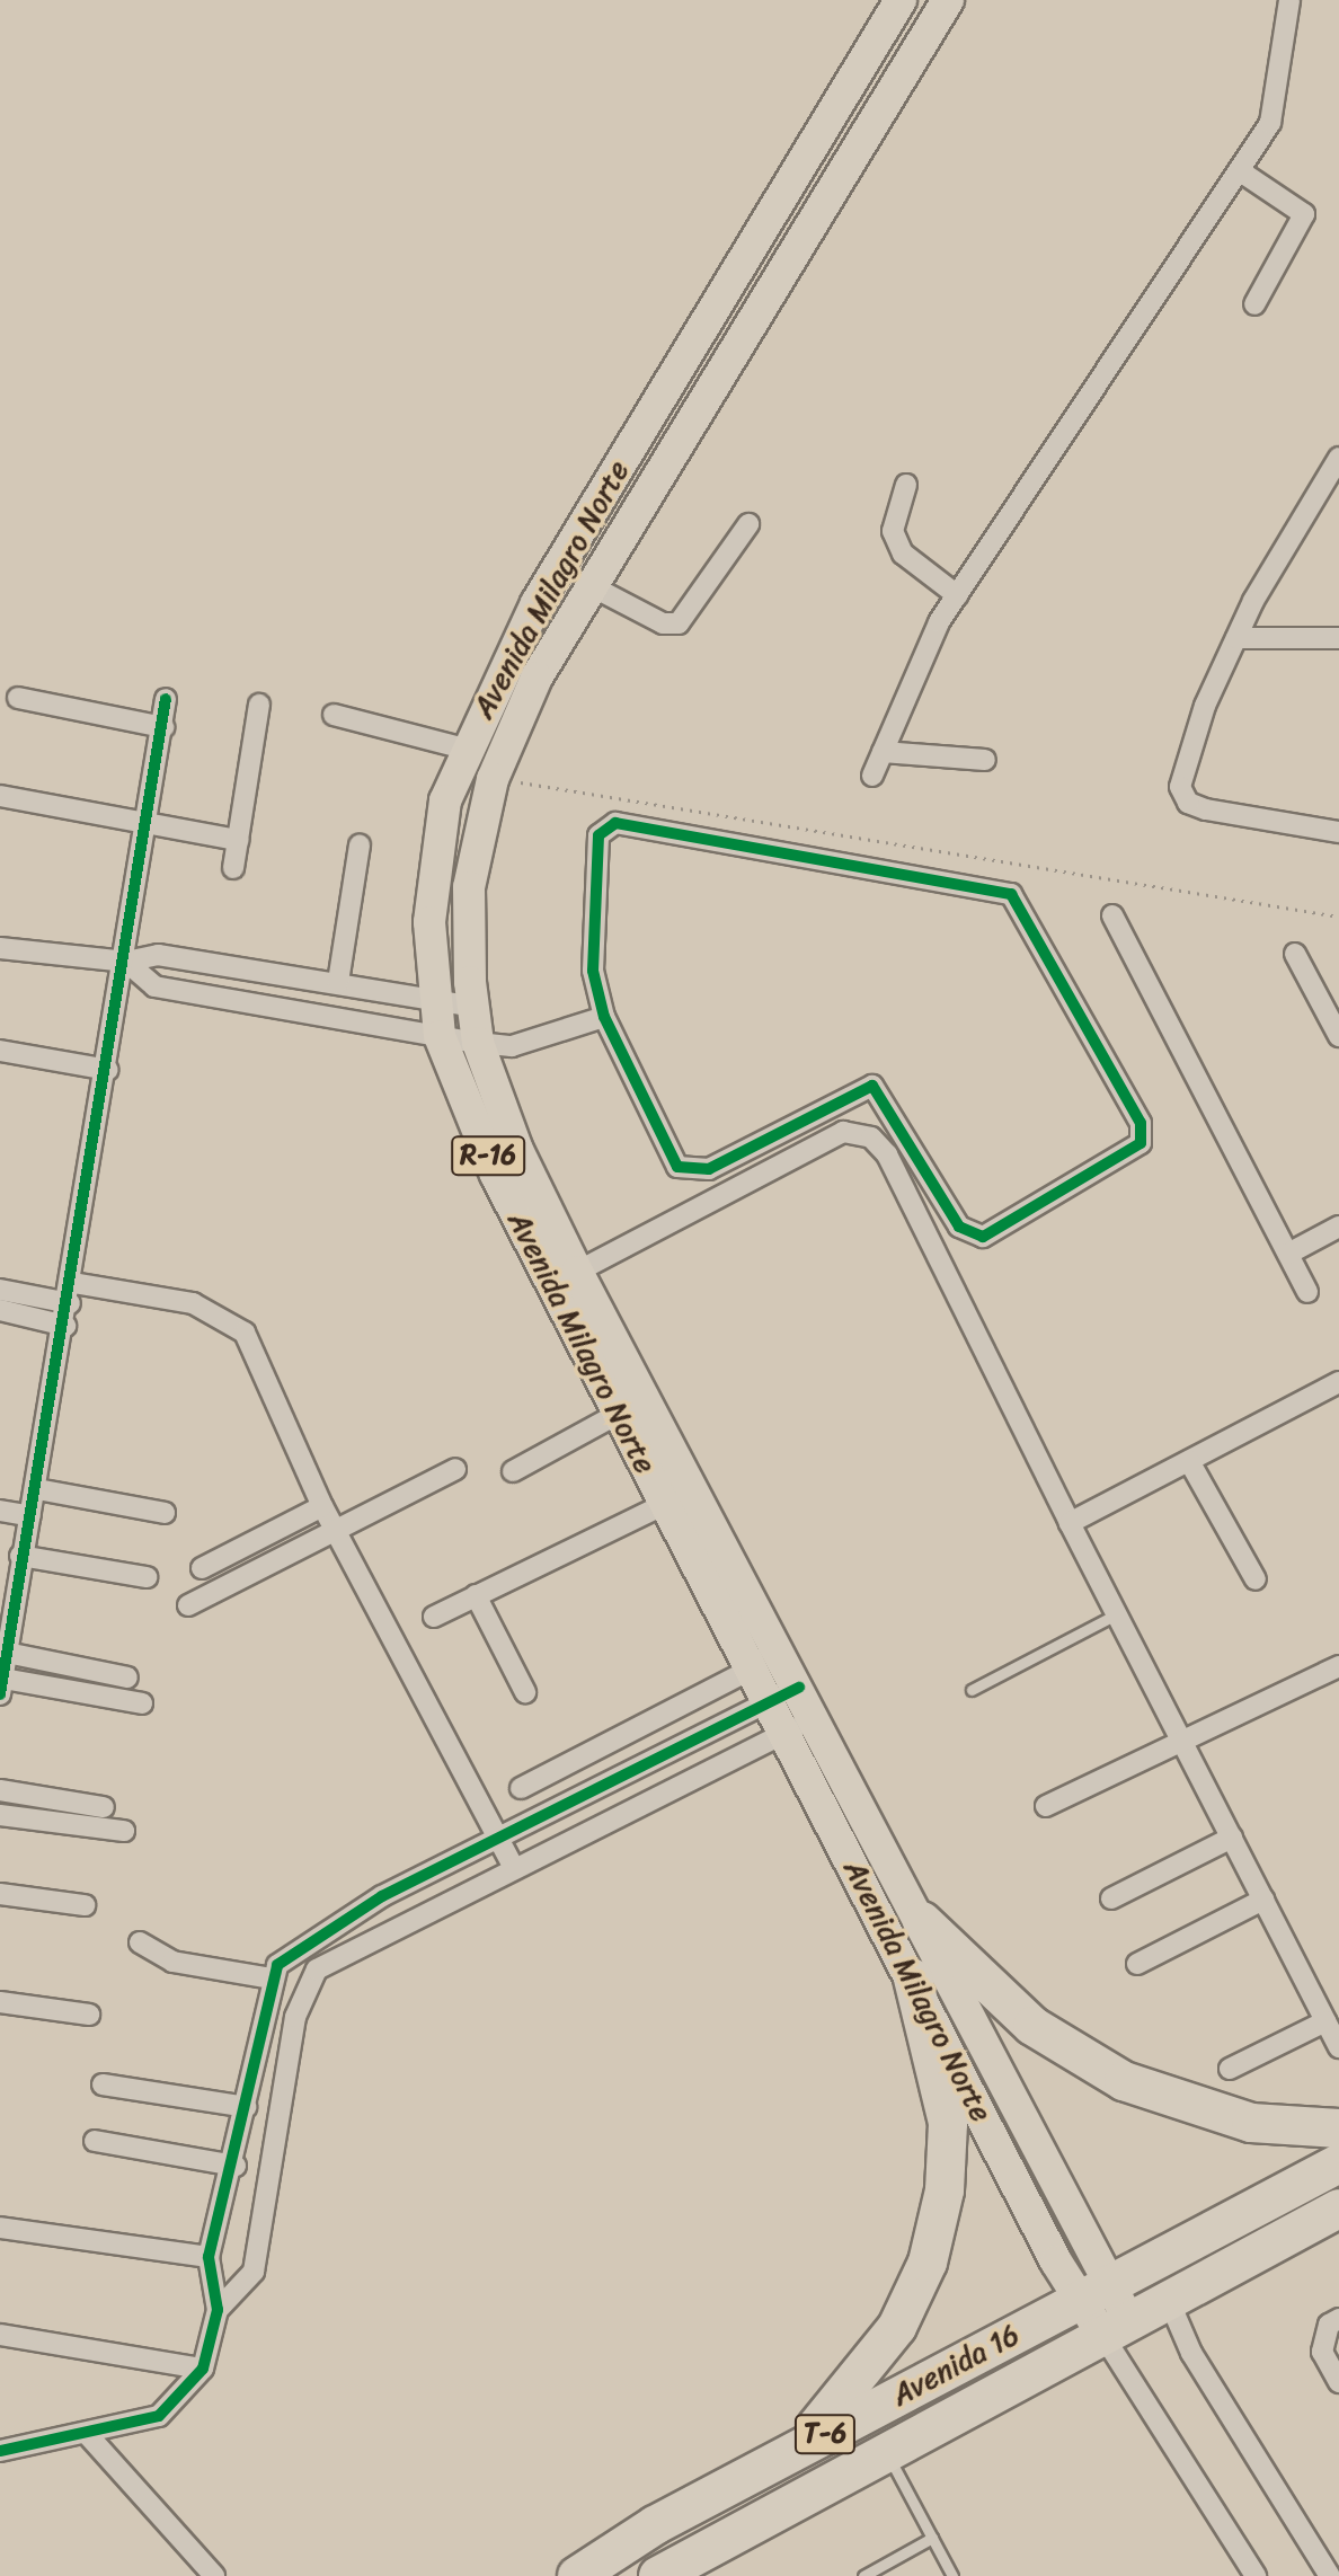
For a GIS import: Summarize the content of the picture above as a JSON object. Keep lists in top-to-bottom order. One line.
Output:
{"streets":{"highway":["Avenida 16","T-6"],"main road":["Avenida Milagro Norte","R-16"]},"crossings":[["Avenida Milagro Norte","Avenida 16"]]}
